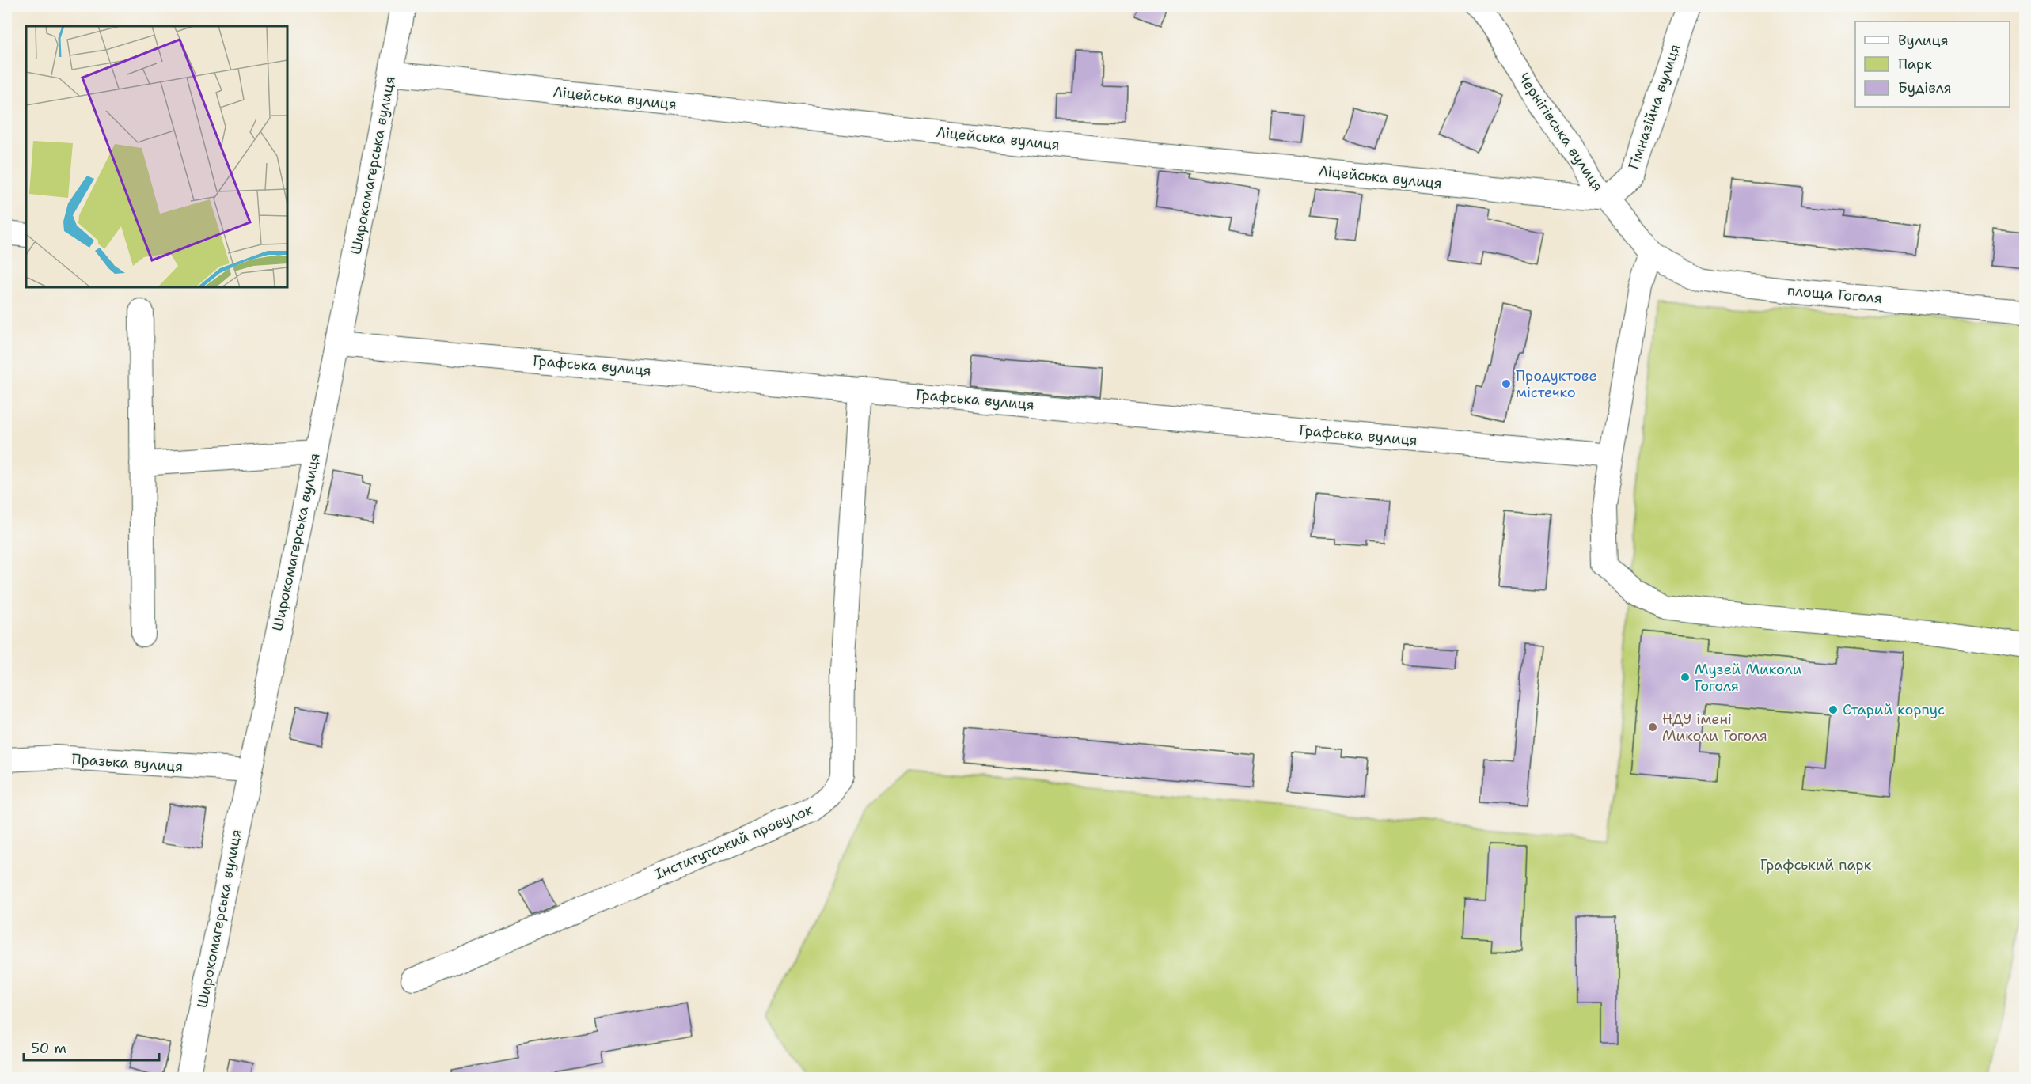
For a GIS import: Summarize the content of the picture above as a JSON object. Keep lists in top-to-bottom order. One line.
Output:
{"streets":{"street":["Ліцейська вулиця","Гімназійна вулиця","Чернігівська вулиця","Широкомагерська вулиця","площа Гоголя","Графська вулиця","Празька вулиця","Інститутський провулок"]},"crossings":[["Ліцейська вулиця","Гімназійна вулиця"],["Ліцейська вулиця","Чернігівська вулиця"],["Ліцейська вулиця","Широкомагерська вулиця"],["Гімназійна вулиця","Чернігівська вулиця"],["Чернігівська вулиця","площа Гоголя"],["Широкомагерська вулиця","Графська вулиця"],["Широкомагерська вулиця","Празька вулиця"],["Графська вулиця","Інститутський провулок"]],"parks":["Графський парк"],"places":["Продуктове містечко","Музей Миколи Гоголя","Старий корпус","НДУ імені Миколи Гоголя"],"legend":["Вулиця","Парк","Будівля"],"scale_bar":"50 m"}
